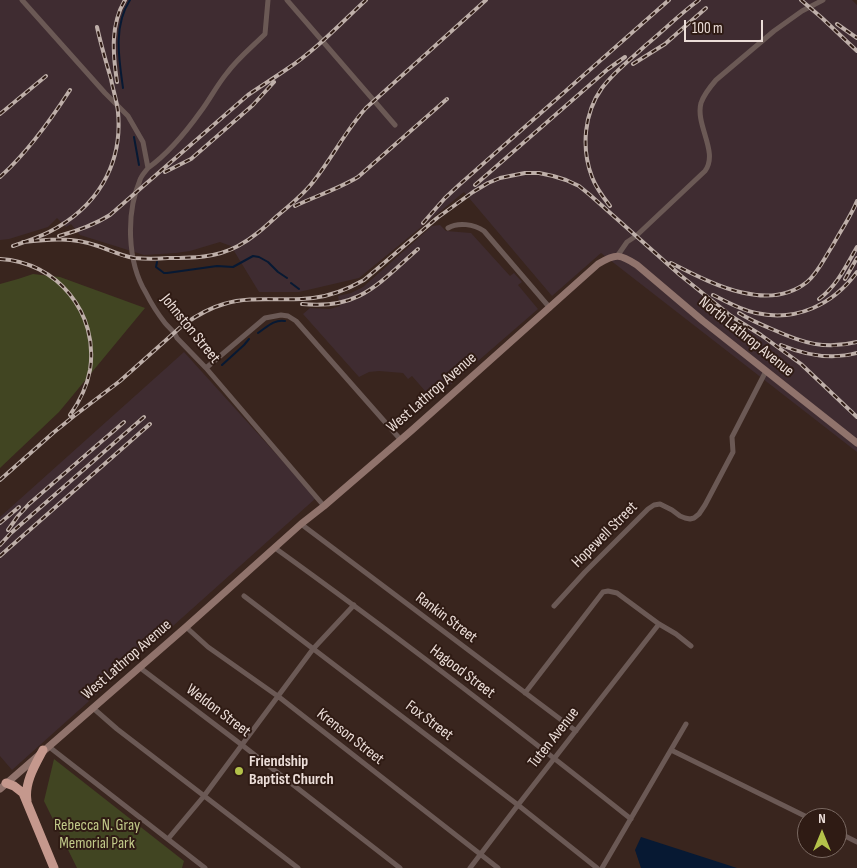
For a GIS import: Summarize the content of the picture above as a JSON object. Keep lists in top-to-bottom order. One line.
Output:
{"streets":{"street":["Johnston Street","North Lathrop Avenue","West Lathrop Avenue","Hopewell Street","Rankin Street","Hagood Street","Weldon Street","Fox Street","Krenson Street","Tuten Avenue"]},"crossings":[["Johnston Street","West Lathrop Avenue"],["North Lathrop Avenue","West Lathrop Avenue"],["North Lathrop Avenue","Hopewell Street"],["West Lathrop Avenue","Rankin Street"],["West Lathrop Avenue","Hagood Street"],["West Lathrop Avenue","Weldon Street"],["West Lathrop Avenue","Krenson Street"],["Rankin Street","Tuten Avenue"],["Hagood Street","Tuten Avenue"],["Fox Street","Tuten Avenue"],["Krenson Street","Tuten Avenue"]],"parks":["Rebecca N. Gray Memorial Park"],"places":["Friendship Baptist Church"],"scale_bar":"100 m","north":"top"}
